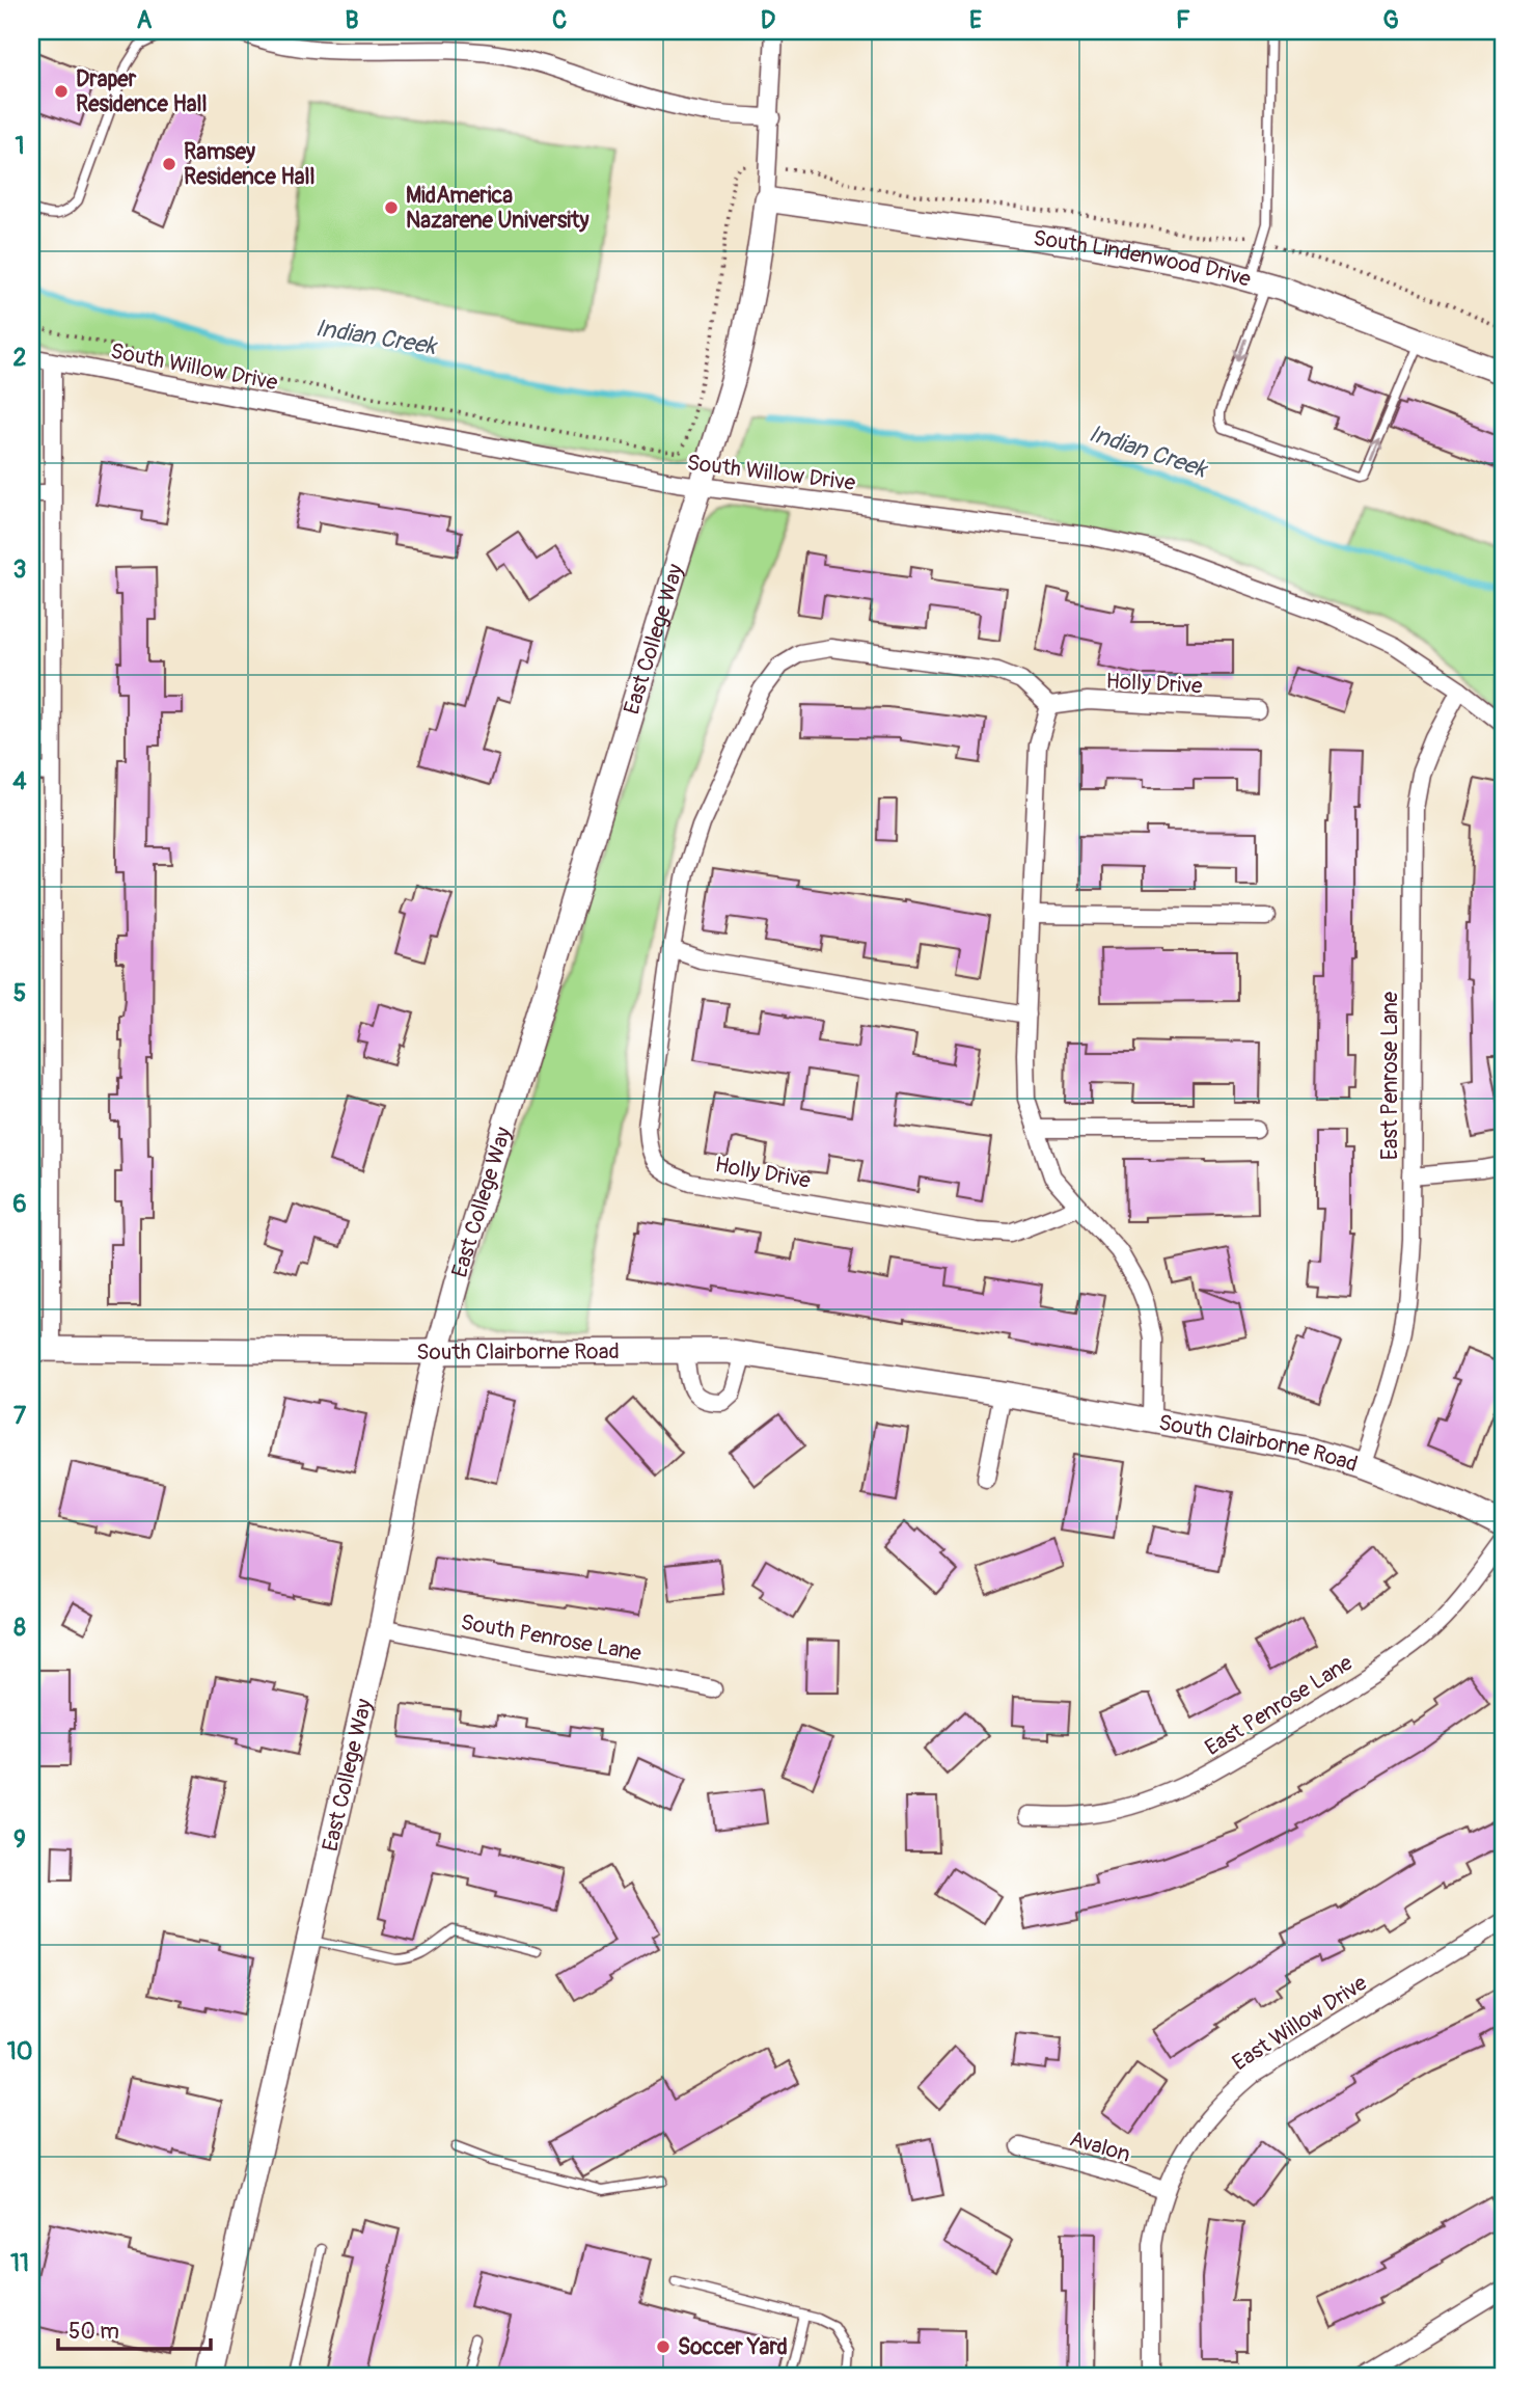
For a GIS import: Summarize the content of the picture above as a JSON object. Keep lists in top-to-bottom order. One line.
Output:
{"streets":{"street":["South Lindenwood Drive","South Willow Drive","East College Way","Holly Drive","East Penrose Lane","South Clairborne Road","South Penrose Lane","East Willow Drive","Avalon"]},"crossings":[["South Lindenwood Drive","East College Way"],["South Willow Drive","East College Way"],["South Willow Drive","East Penrose Lane"],["East College Way","South Clairborne Road"],["East College Way","South Penrose Lane"],["East Penrose Lane","South Clairborne Road"],["East Willow Drive","Avalon"]],"water":["Indian Creek"],"places":["Draper Residence Hall","Ramsey Residence Hall","MidAmerica Nazarene University","Soccer Yard"],"scale_bar":"50 m","grid":{"columns":["A","B","C","D","E","F","G"],"rows":["1","2","3","4","5","6","7","8","9","10","11"]}}
